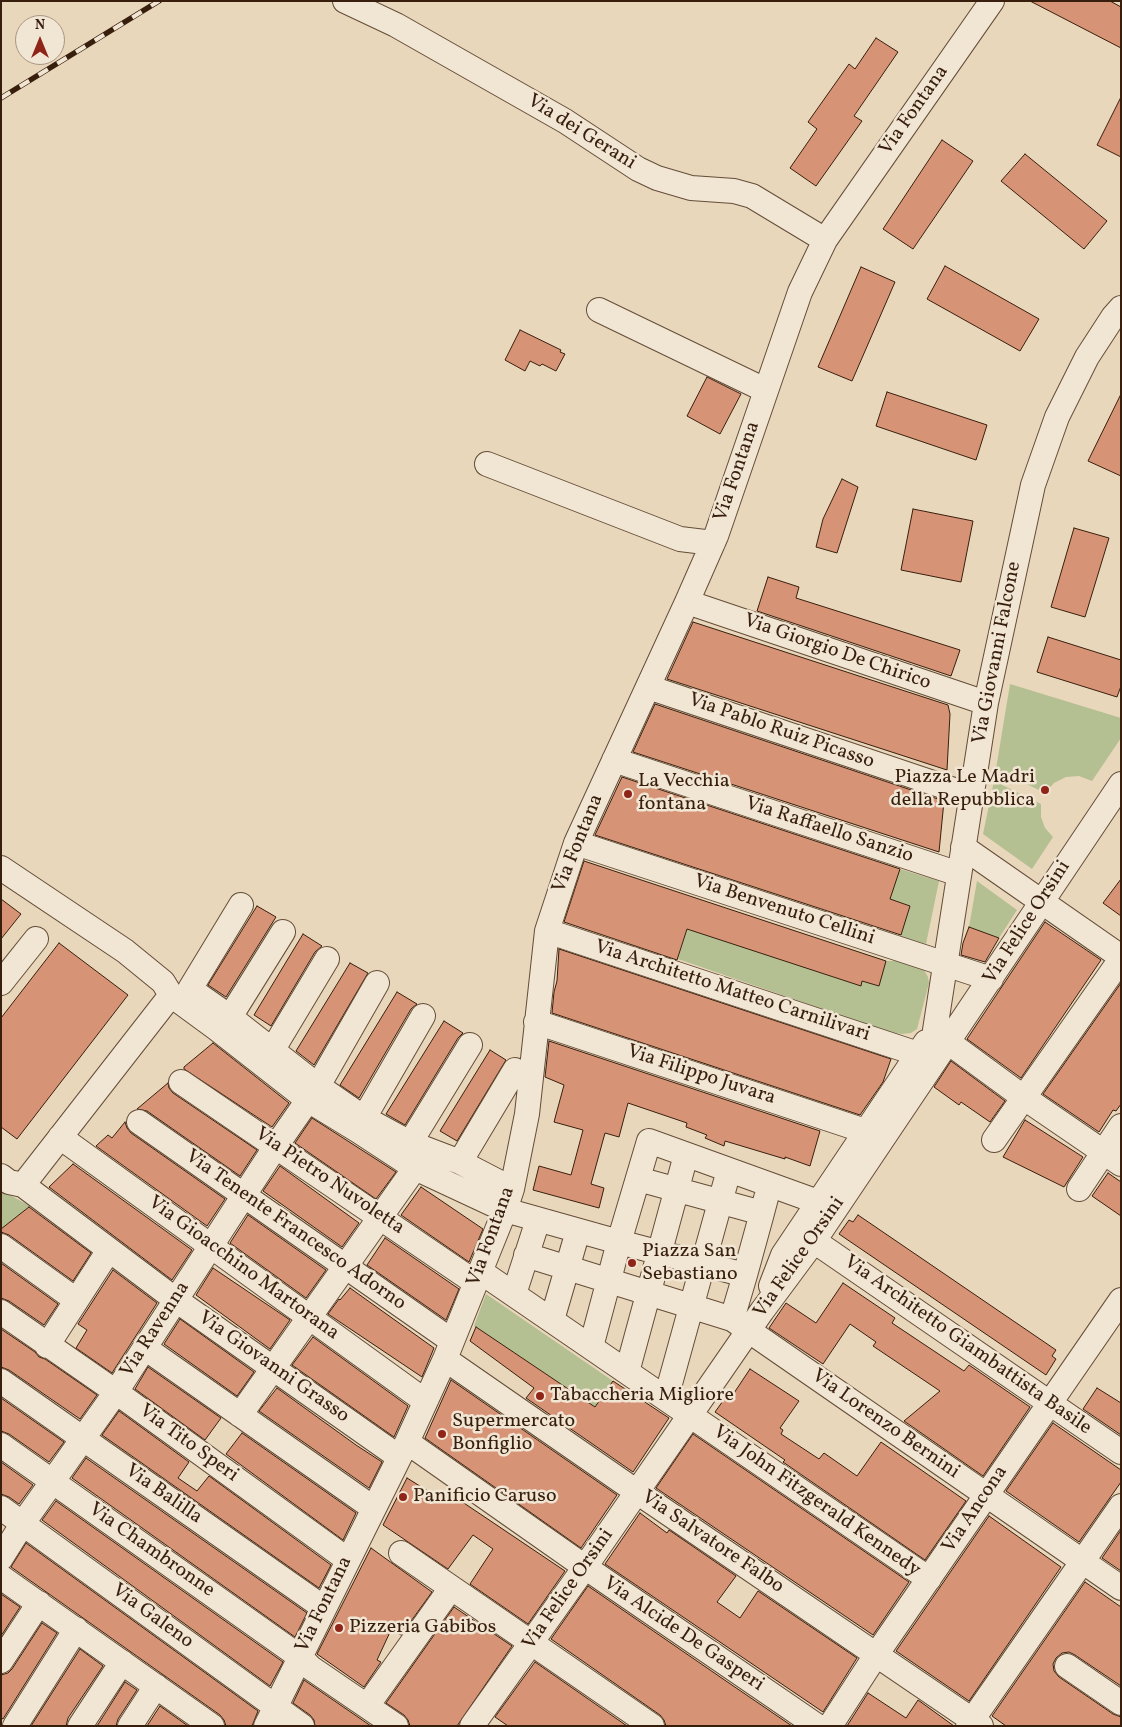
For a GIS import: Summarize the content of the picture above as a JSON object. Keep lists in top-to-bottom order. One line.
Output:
{"streets":{"street":["Via Fontana","Via dei Gerani","Via Giorgio De Chirico","Via Giovanni Falcone","Via Pablo Ruiz Picasso","Via Raffaello Sanzio","Via Benvenuto Cellini","Via Felice Orsini","Via Architetto Matteo Carnilivari","Via Filippo Juvara","Via Pietro Nuvoletta","Via Tenente Francesco Adorno","Via Gioacchino Martorana","Via Ravenna","Via Architetto Giambattista Basile","Via Giovanni Grasso","Via Lorenzo Bernini","Via Tito Speri","Via Balilla","Via John Fitzgerald Kennedy","Via Ancona","Via Salvatore Falbo","Via Chambronne","Via Galeno","Via Alcide De Gasperi"]},"crossings":[["Via Fontana","Via dei Gerani"],["Via Fontana","Via Giorgio De Chirico"],["Via Fontana","Via Pablo Ruiz Picasso"],["Via Fontana","Via Raffaello Sanzio"],["Via Fontana","Via Benvenuto Cellini"],["Via Fontana","Via Architetto Matteo Carnilivari"],["Via Fontana","Via Filippo Juvara"],["Via Fontana","Via Pietro Nuvoletta"],["Via Fontana","Via Tenente Francesco Adorno"],["Via Fontana","Via Gioacchino Martorana"],["Via Fontana","Via Giovanni Grasso"],["Via Fontana","Via Tito Speri"],["Via Fontana","Via Balilla"],["Via Fontana","Via John Fitzgerald Kennedy"],["Via Fontana","Via Salvatore Falbo"],["Via Fontana","Via Chambronne"],["Via Fontana","Via Galeno"],["Via Fontana","Via Alcide De Gasperi"],["Via Giorgio De Chirico","Via Giovanni Falcone"],["Via Giovanni Falcone","Via Pablo Ruiz Picasso"],["Via Giovanni Falcone","Via Raffaello Sanzio"],["Via Giovanni Falcone","Via Benvenuto Cellini"],["Via Giovanni Falcone","Via Felice Orsini"],["Via Benvenuto Cellini","Via Felice Orsini"],["Via Felice Orsini","Via Architetto Giambattista Basile"],["Via Felice Orsini","Via Lorenzo Bernini"],["Via Felice Orsini","Via John Fitzgerald Kennedy"],["Via Felice Orsini","Via Salvatore Falbo"],["Via Felice Orsini","Via Alcide De Gasperi"],["Via Pietro Nuvoletta","Via Ravenna"],["Via Pietro Nuvoletta","Via John Fitzgerald Kennedy"],["Via Tenente Francesco Adorno","Via Ravenna"],["Via Tenente Francesco Adorno","Via Salvatore Falbo"],["Via Gioacchino Martorana","Via Ravenna"],["Via Ravenna","Via Giovanni Grasso"],["Via Ravenna","Via Tito Speri"],["Via Ravenna","Via Balilla"],["Via Ravenna","Via Chambronne"],["Via Ravenna","Via Galeno"],["Via Architetto Giambattista Basile","Via Ancona"],["Via Giovanni Grasso","Via Alcide De Gasperi"],["Via Lorenzo Bernini","Via Ancona"],["Via John Fitzgerald Kennedy","Via Ancona"],["Via Ancona","Via Salvatore Falbo"],["Via Ancona","Via Alcide De Gasperi"]],"places":["Piazza Le Madri della Repubblica","La Vecchia fontana","Piazza San Sebastiano","Tabaccheria Migliore","Supermercato Bonfiglio","Panificio Caruso","Pizzeria Gabibos"],"north":"top"}
